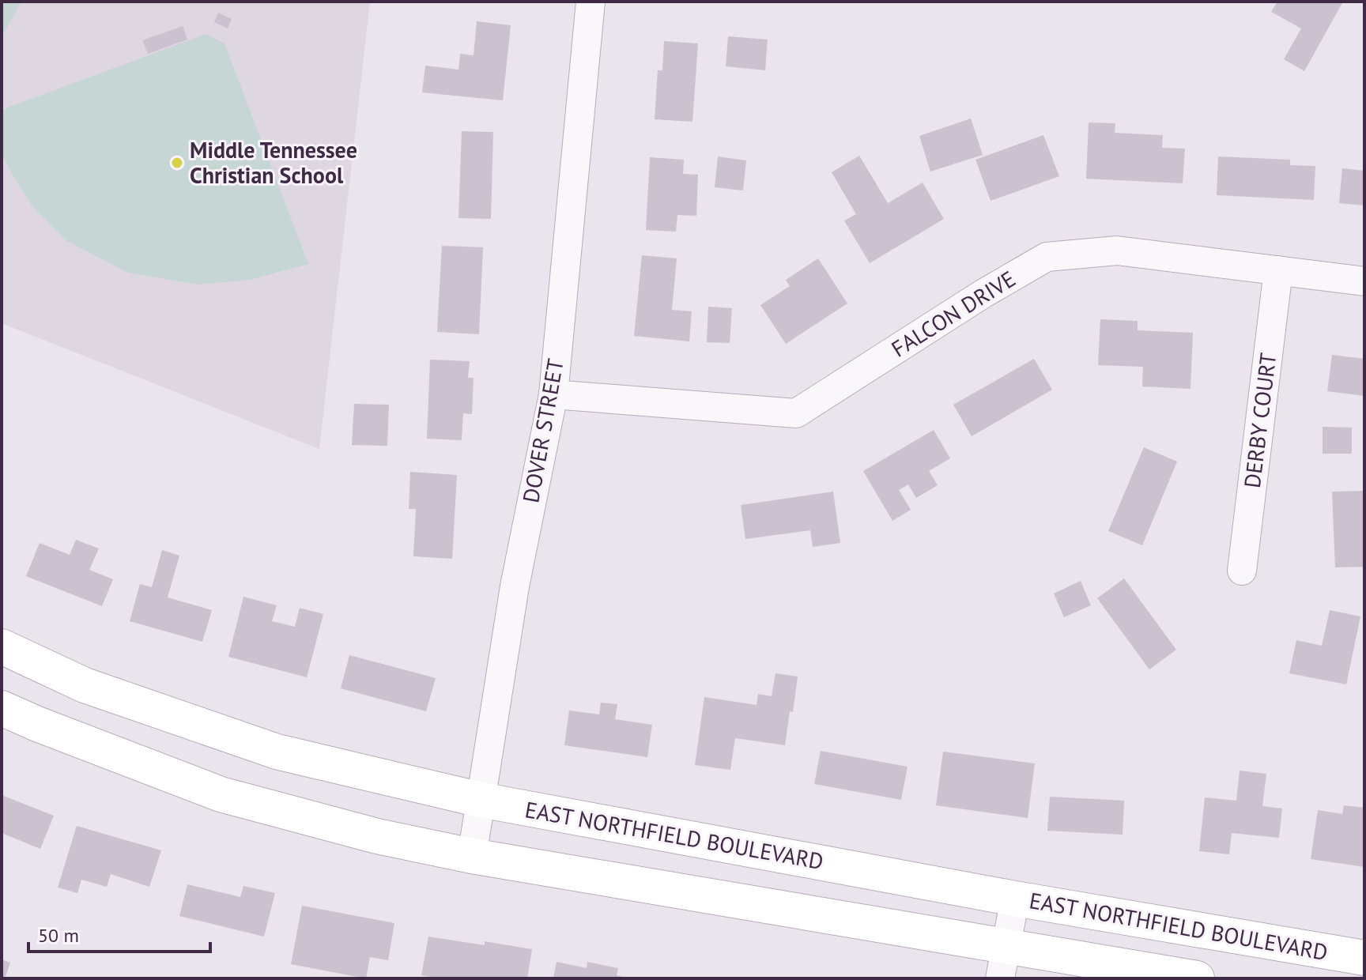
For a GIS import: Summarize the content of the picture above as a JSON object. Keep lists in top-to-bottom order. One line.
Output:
{"streets":{"main road":["EAST NORTHFIELD BOULEVARD"],"street":["FALCON DRIVE","DERBY COURT","DOVER STREET"]},"crossings":[["FALCON DRIVE","DERBY COURT"],["FALCON DRIVE","DOVER STREET"],["DOVER STREET","EAST NORTHFIELD BOULEVARD"]],"places":["Middle Tennessee Christian School"],"scale_bar":"50 m"}
